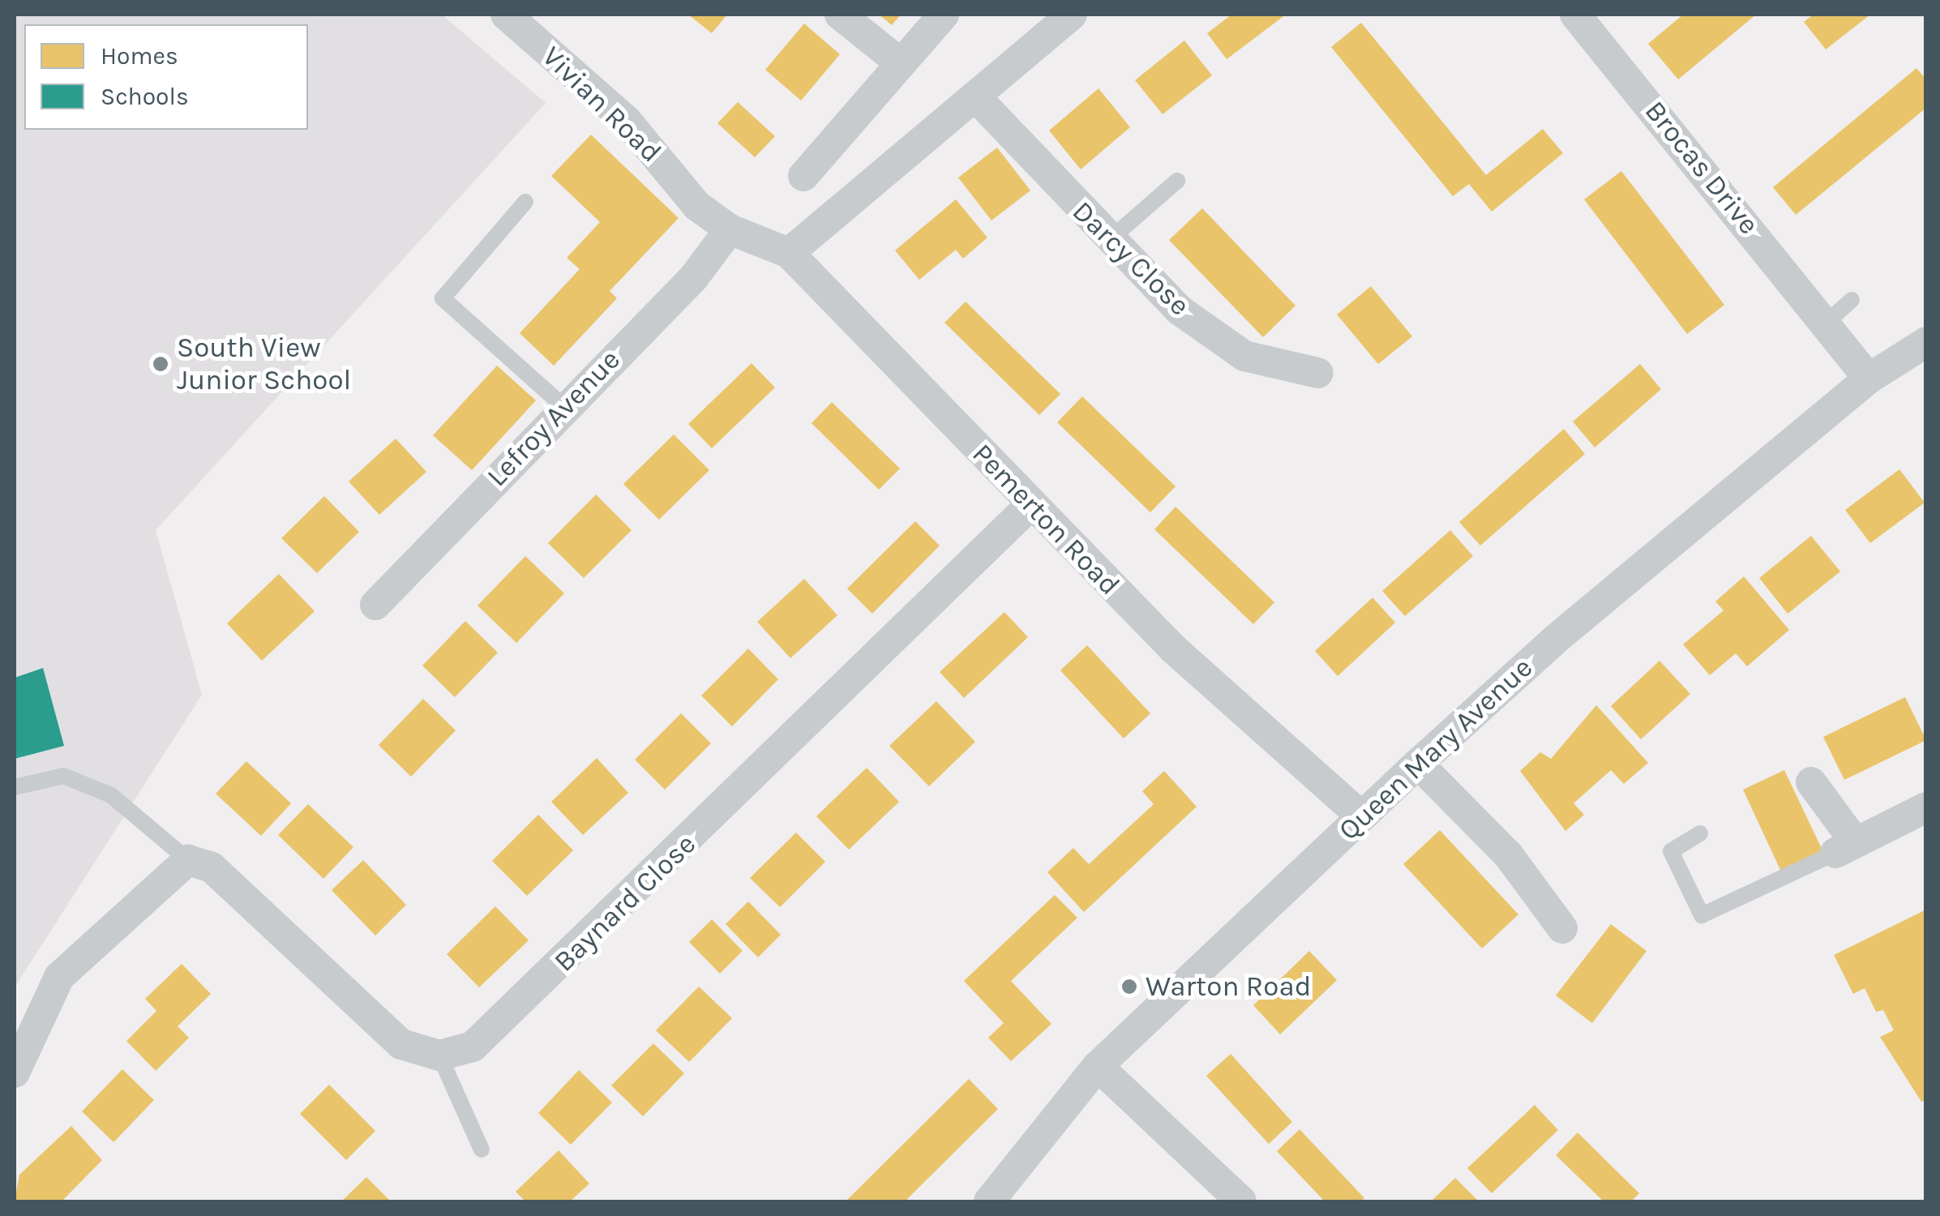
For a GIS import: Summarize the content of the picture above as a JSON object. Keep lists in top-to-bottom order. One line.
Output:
{"streets":{"street":["Vivian Road","Brocas Drive","Darcy Close","Lefroy Avenue","Pemerton Road","Queen Mary Avenue","Baynard Close"]},"crossings":[["Vivian Road","Lefroy Avenue"],["Vivian Road","Pemerton Road"],["Brocas Drive","Queen Mary Avenue"],["Lefroy Avenue","Pemerton Road"],["Pemerton Road","Queen Mary Avenue"],["Pemerton Road","Baynard Close"]],"places":["South View Junior School","Warton Road"],"legend":["Homes","Schools"]}
